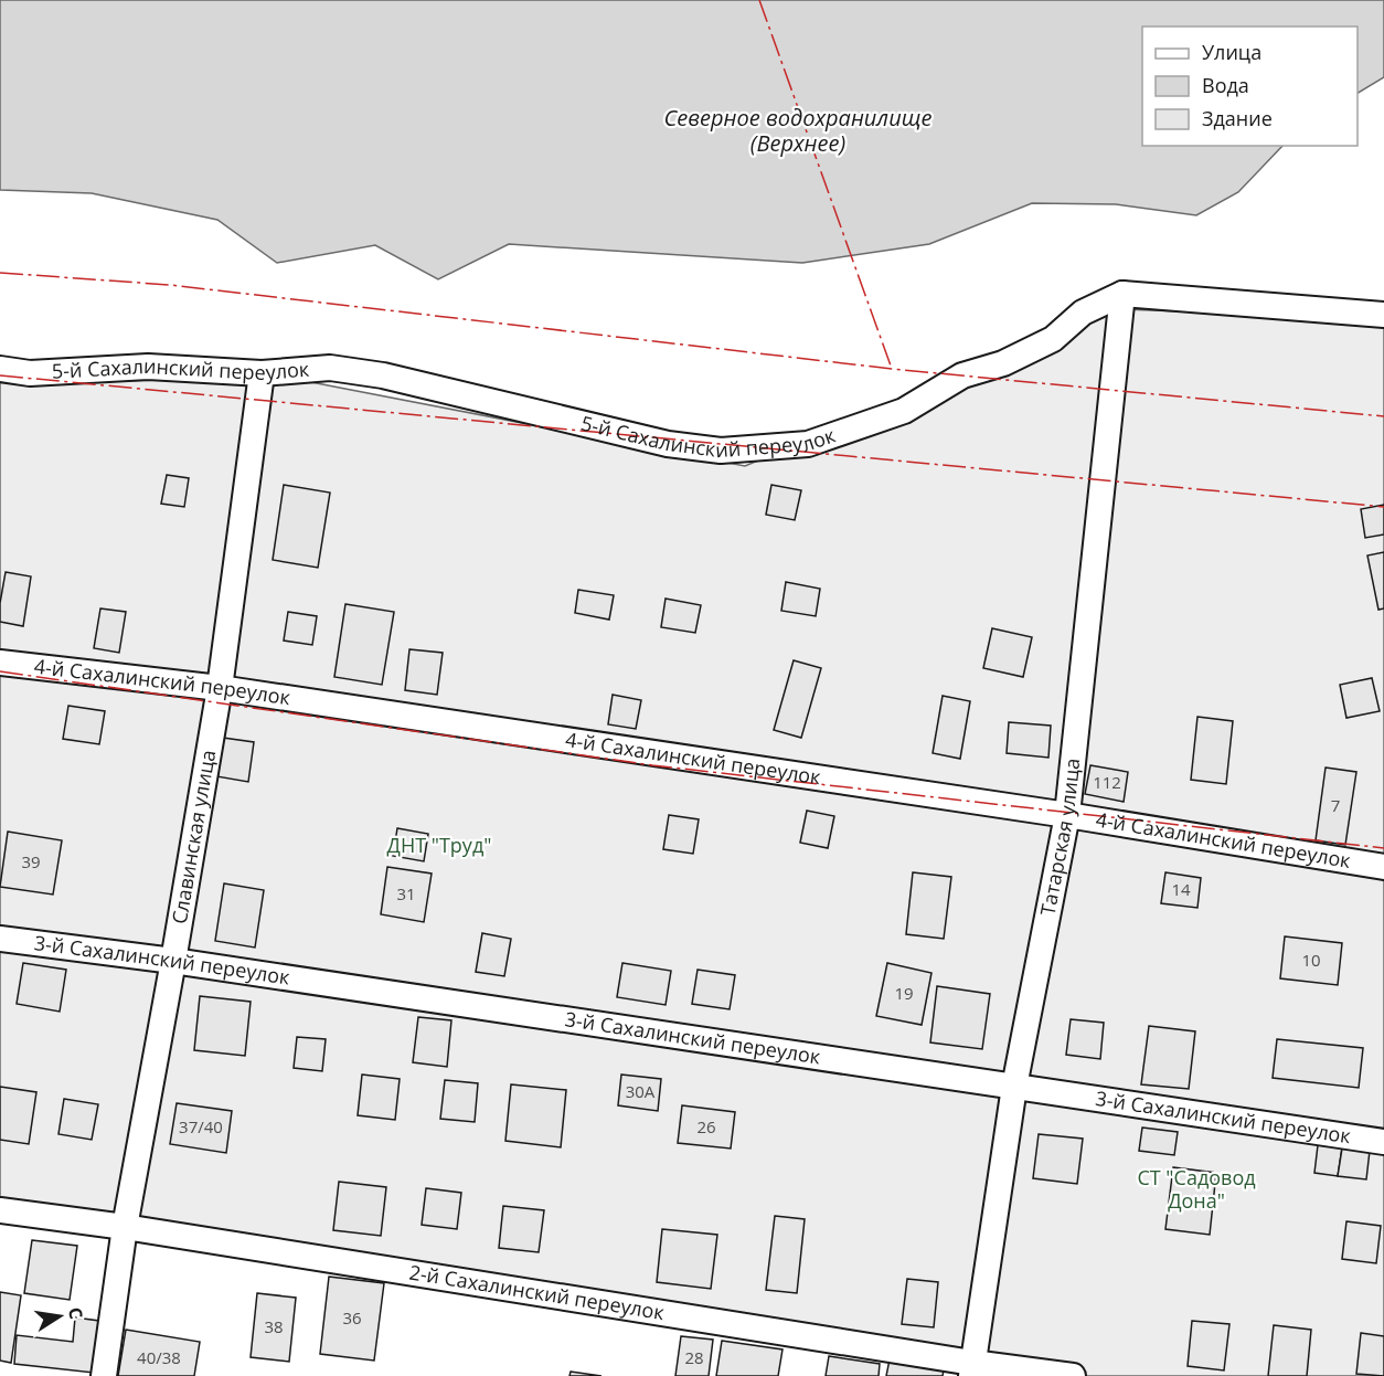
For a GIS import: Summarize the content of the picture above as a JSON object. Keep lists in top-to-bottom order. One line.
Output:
{"streets":{"street":["5-й Сахалинский переулок","4-й Сахалинский переулок","Славинская улица","Татарская улица","3-й Сахалинский переулок","2-й Сахалинский переулок"]},"crossings":[["5-й Сахалинский переулок","Славинская улица"],["5-й Сахалинский переулок","Татарская улица"],["4-й Сахалинский переулок","Славинская улица"],["4-й Сахалинский переулок","Татарская улица"],["Славинская улица","3-й Сахалинский переулок"],["Славинская улица","2-й Сахалинский переулок"],["Татарская улица","3-й Сахалинский переулок"],["Татарская улица","2-й Сахалинский переулок"]],"water":["Северное водохранилище (Верхнее)"],"parks":["ДНТ \"Труд\"","СТ \"Садовод Дона\""],"house_numbers":["112","7","39","14","31","10","19","30А","37/40","26","36","38","40/38","28"],"legend":["Улица","Вода","Здание"],"north":"right"}
